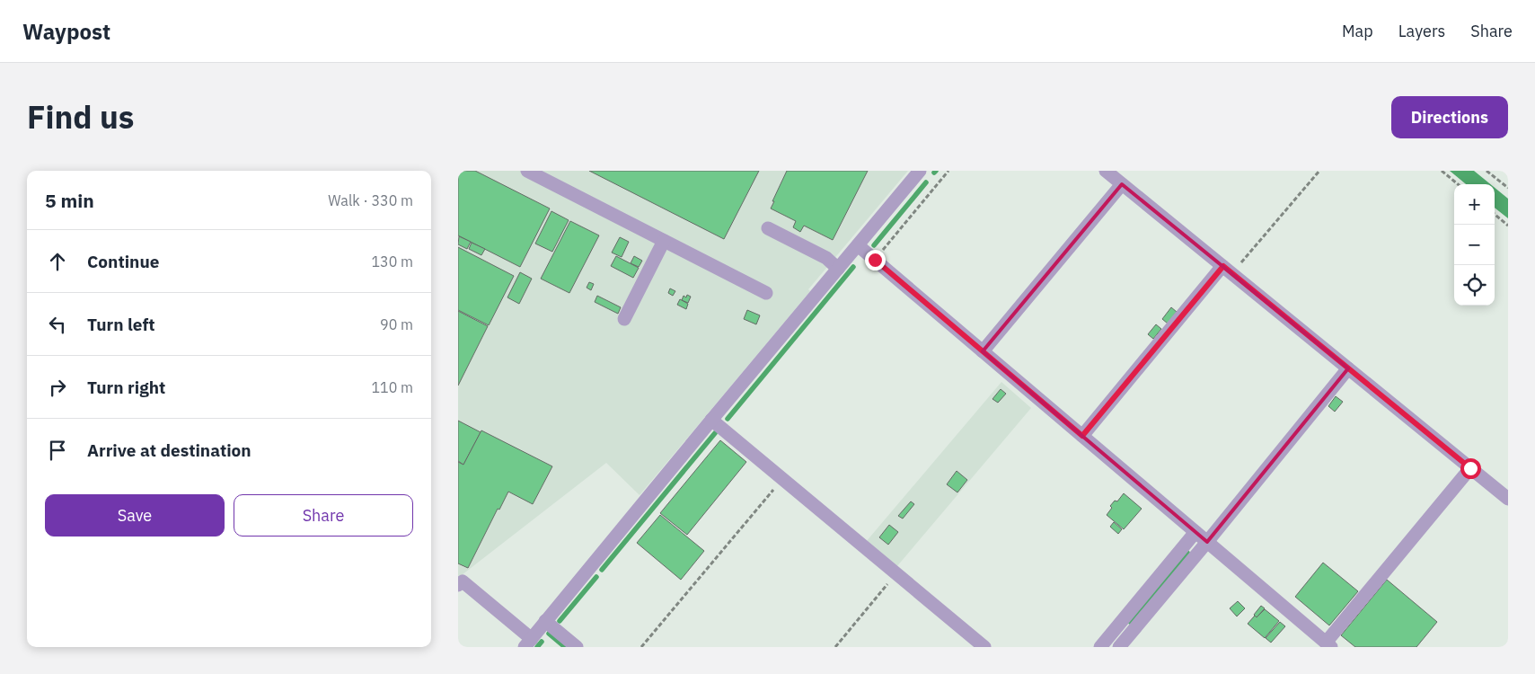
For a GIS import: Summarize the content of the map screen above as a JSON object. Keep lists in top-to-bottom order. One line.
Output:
{"page":{"header":"Waypost","nav":["Map","Layers","Share"],"title":"Find us","buttons":["Directions",["Save","Share"]],"heading":["5 min","Walk · 330 m"],"map_buttons":["+","−"],"list":[["Continue","130 m"],["Turn left","90 m"],["Turn right","110 m"],"Arrive at destination"]}}
